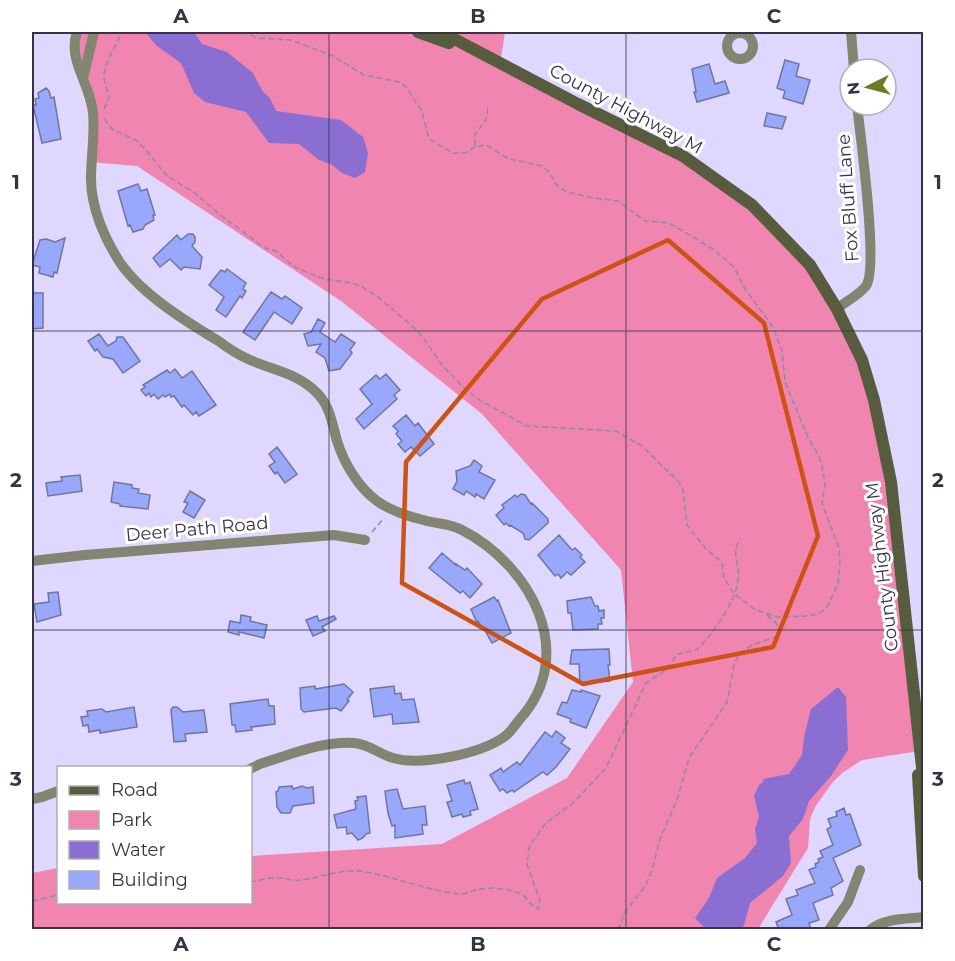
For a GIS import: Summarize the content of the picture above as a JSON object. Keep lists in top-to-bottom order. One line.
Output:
{"streets":{"main road":["County Highway M"],"street":["Fox Bluff Lane","Deer Path Road"]},"crossings":[["County Highway M","Fox Bluff Lane"]],"legend":["Road","Park","Water","Building"],"north":"left","grid":{"columns":["A","B","C"],"rows":["1","2","3"]}}
